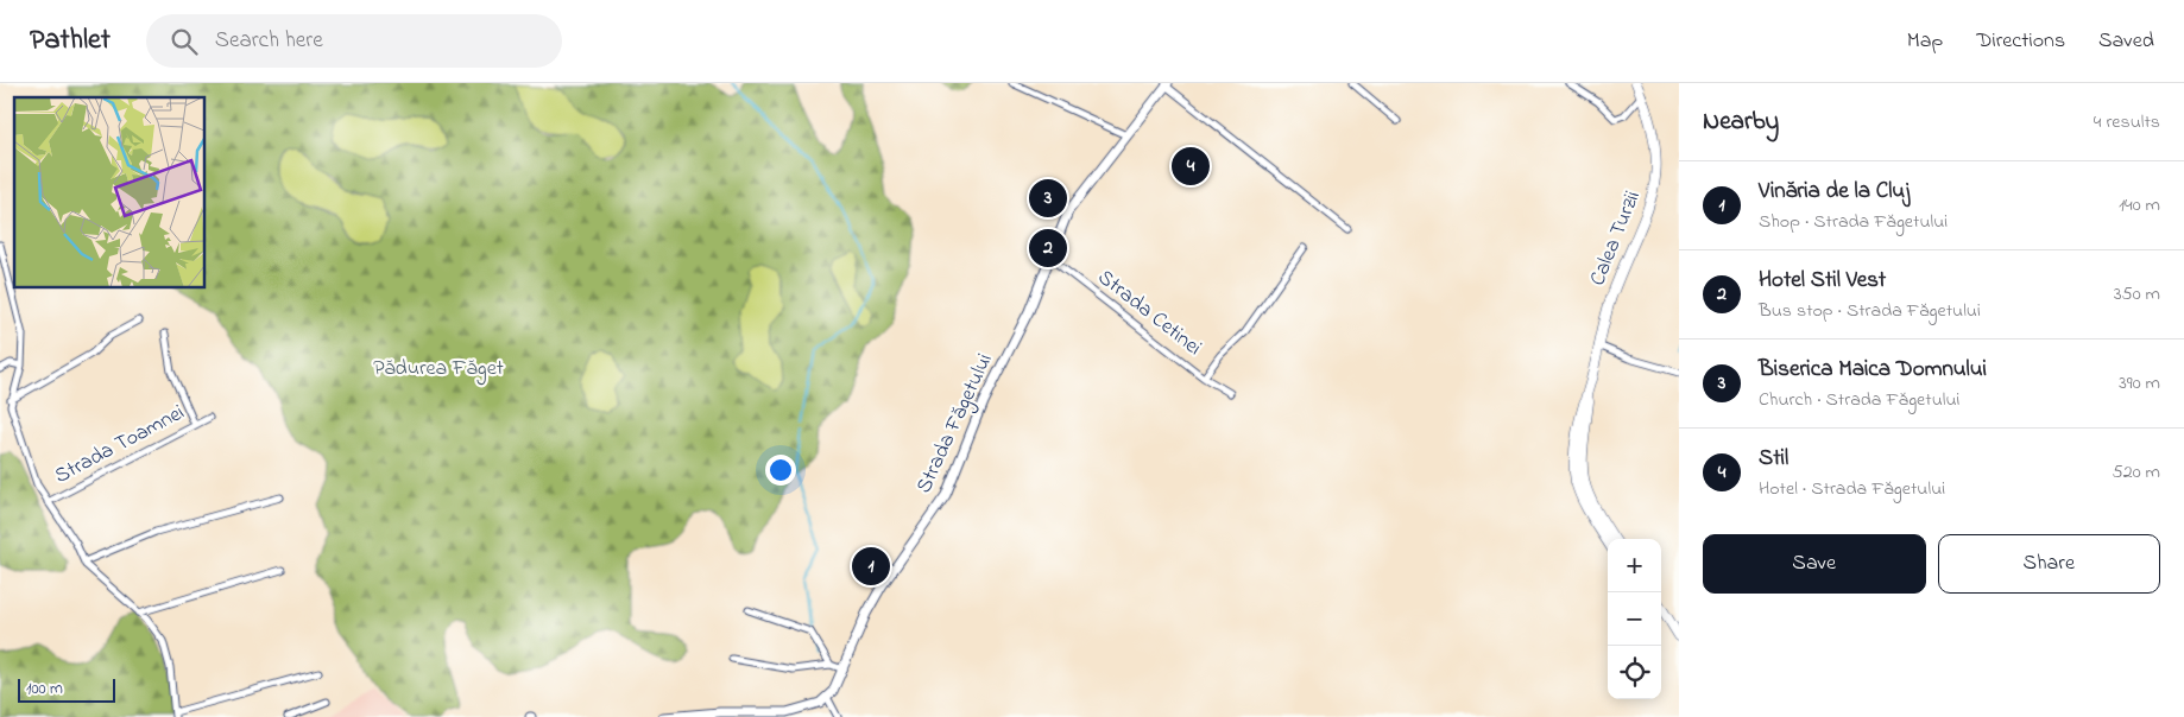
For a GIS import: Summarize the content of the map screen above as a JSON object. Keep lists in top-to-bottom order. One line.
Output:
{"streets":{"main road":["Calea Turzii","Strada Făgetului"],"street":["Strada Cetinei","Strada Toamnei"]},"crossings":[["Strada Cetinei","Strada Făgetului"]],"parks":["Pădurea Făget"],"scale_bar":"100 m","page":{"header":"Pathlet","search":"Search here","nav":["Map","Directions","Saved"],"heading":["Nearby","4 results"],"pins":["4","3","2","1"],"list":[{"mark":"1","name":"Vinăria de la Cluj","note":"Shop · Strada Făgetului","value":"140 m"},{"mark":"2","name":"Hotel Stil Vest","note":"Bus stop · Strada Făgetului","value":"350 m"},{"mark":"3","name":"Biserica Maica Domnului","note":"Church · Strada Făgetului","value":"390 m"},{"mark":"4","name":"Stil","note":"Hotel · Strada Făgetului","value":"520 m"}],"buttons":["Save","Share"],"map_buttons":["+","−"],"scale":"100 m"}}
